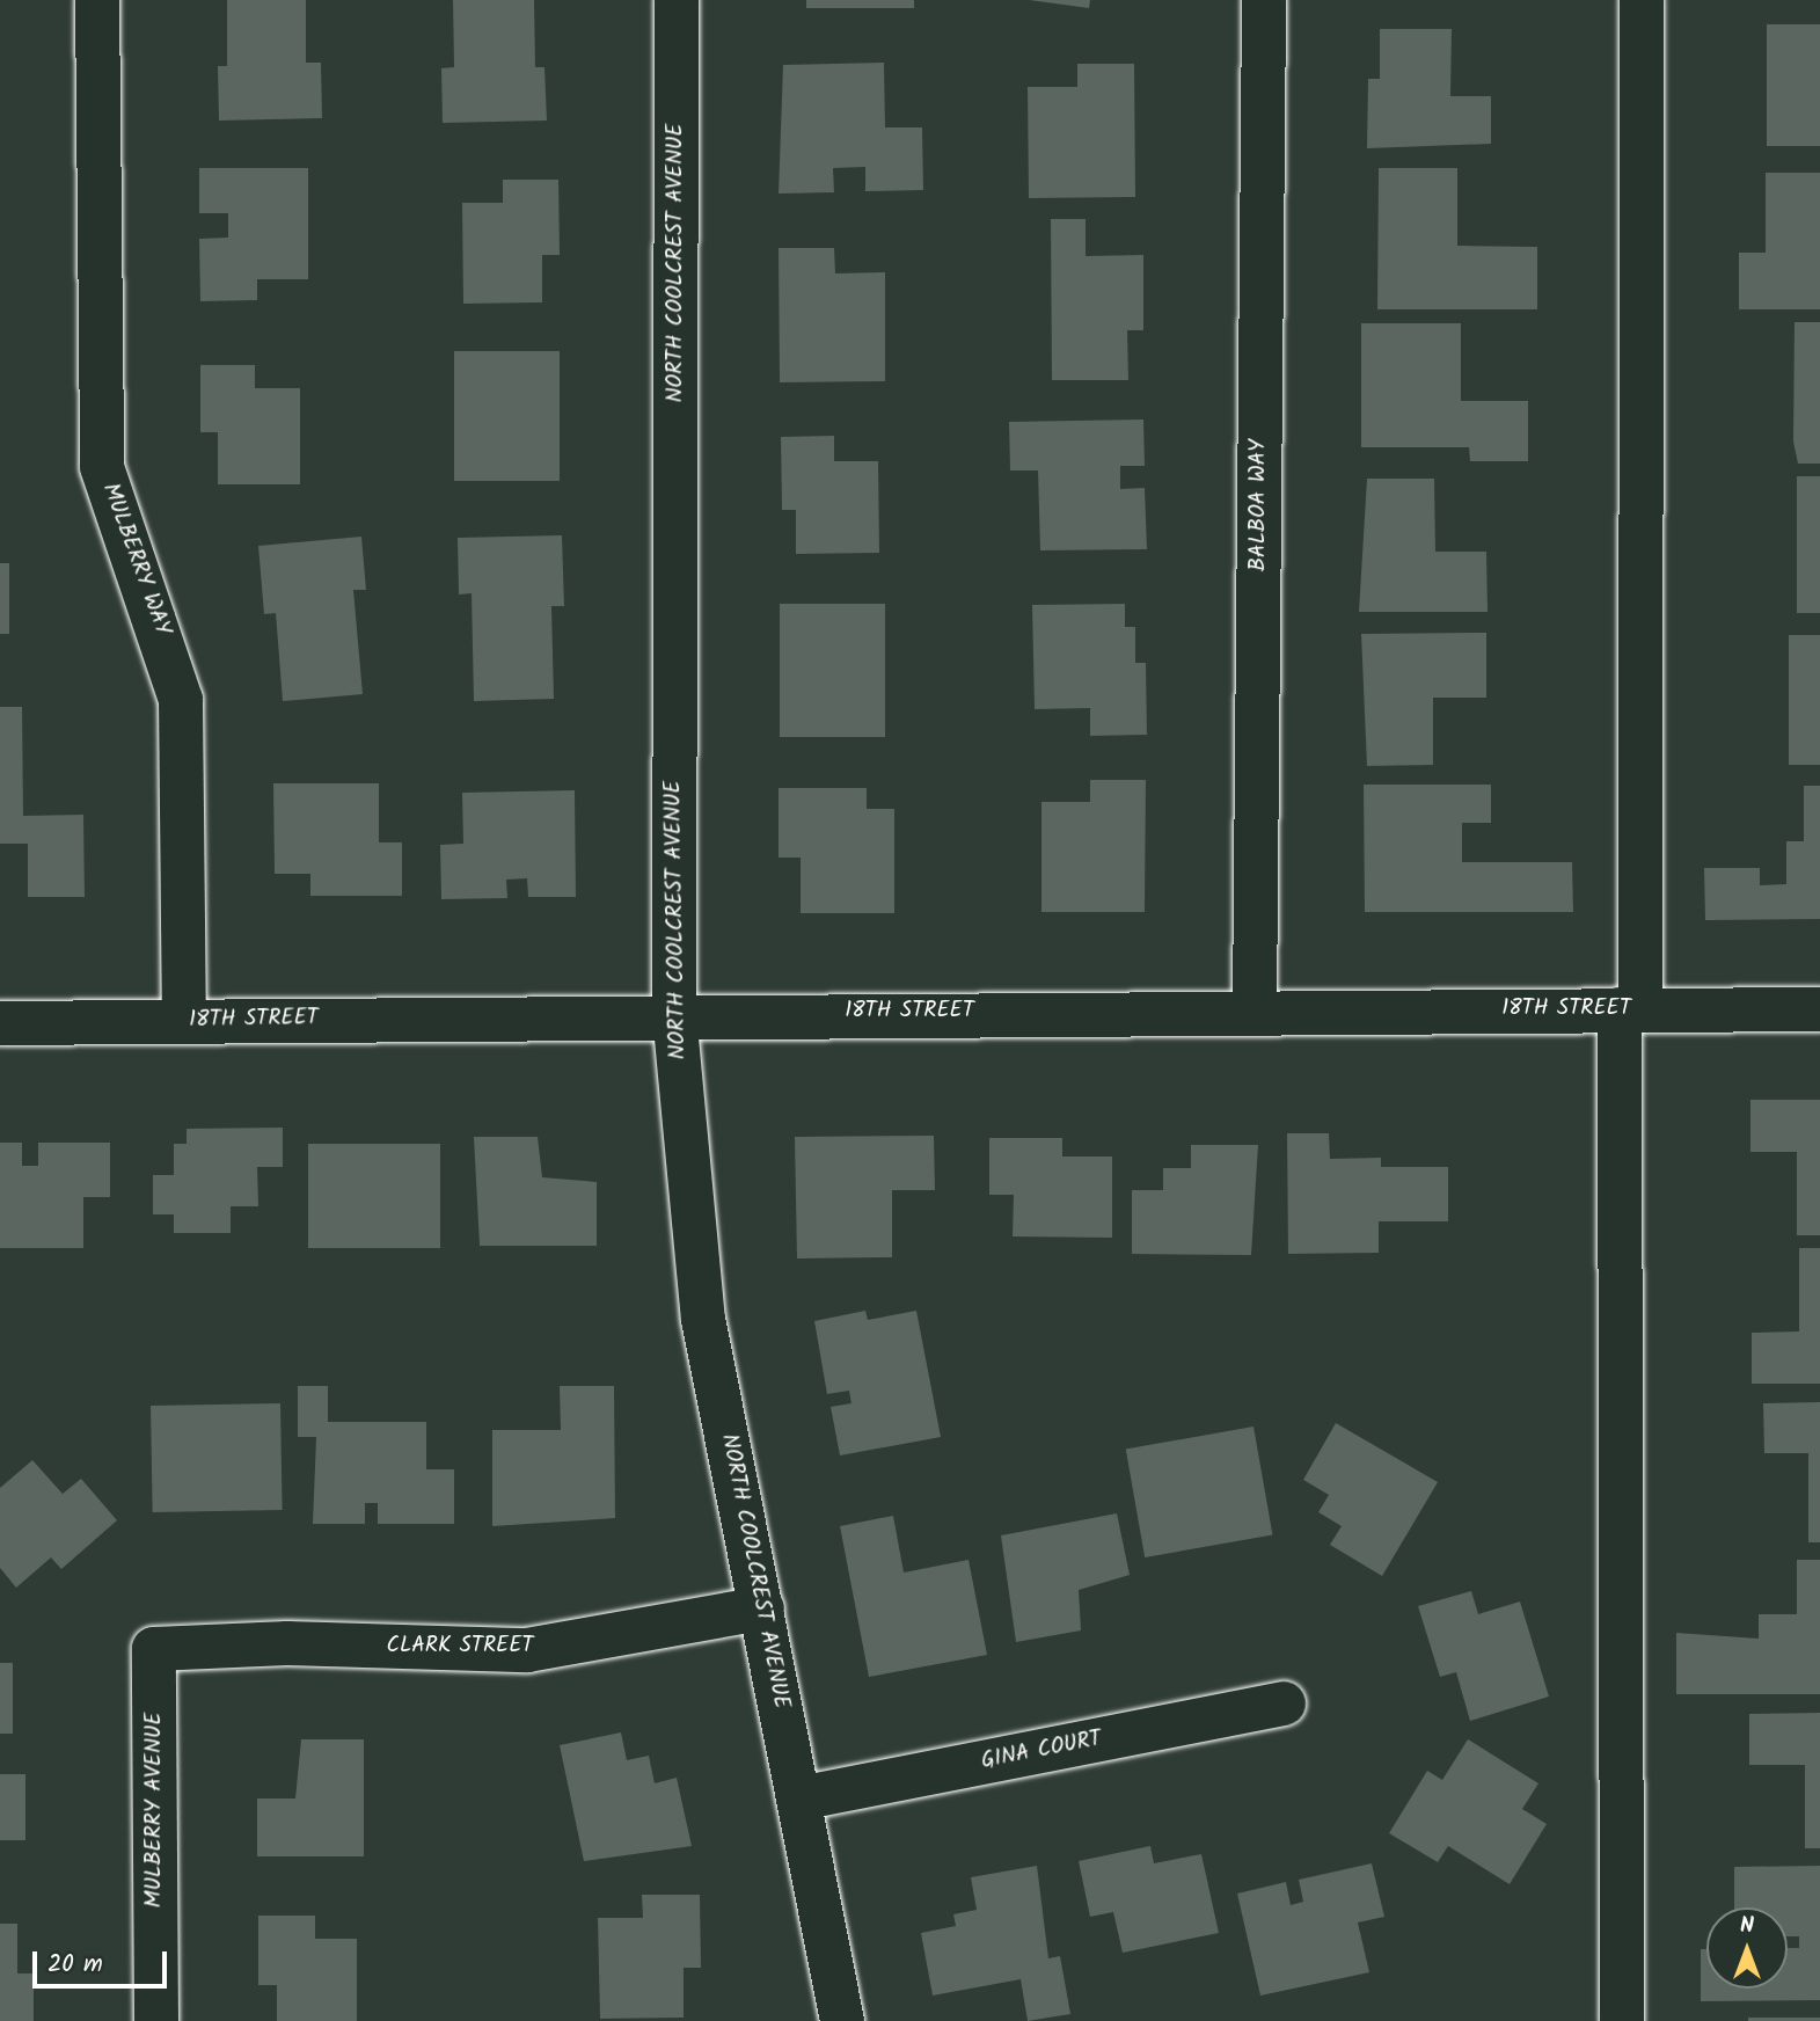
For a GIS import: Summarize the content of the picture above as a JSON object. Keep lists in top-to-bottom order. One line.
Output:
{"streets":{"street":["NORTH COOLCREST AVENUE","BALBOA WAY","MULBERRY WAY","18TH STREET","CLARK STREET","GINA COURT","MULBERRY AVENUE"]},"crossings":[["NORTH COOLCREST AVENUE","18TH STREET"],["NORTH COOLCREST AVENUE","CLARK STREET"],["NORTH COOLCREST AVENUE","GINA COURT"],["BALBOA WAY","18TH STREET"],["MULBERRY WAY","18TH STREET"],["CLARK STREET","MULBERRY AVENUE"]],"scale_bar":"20 m","north":"top"}
